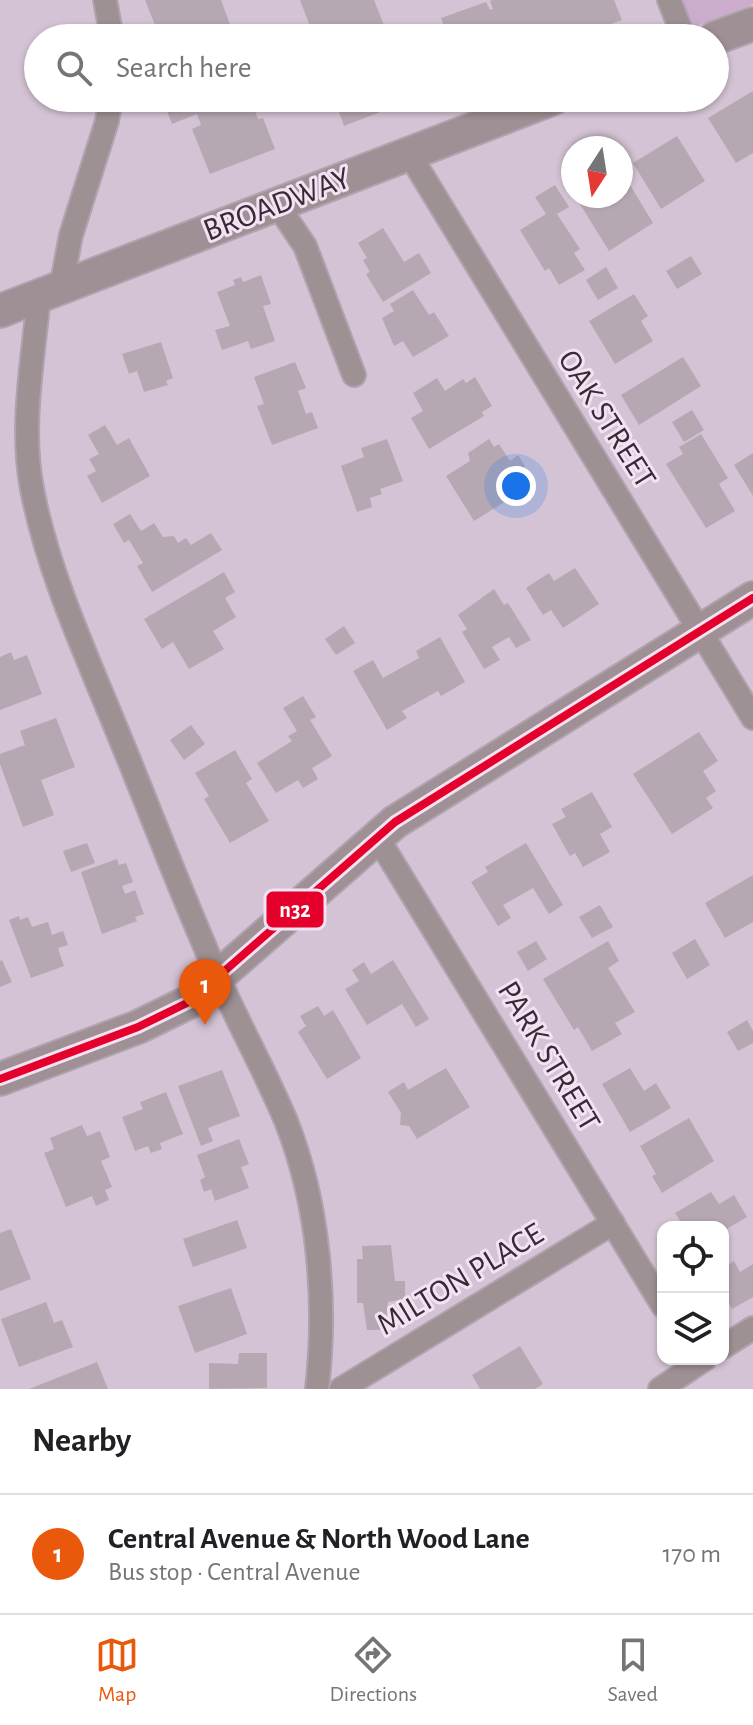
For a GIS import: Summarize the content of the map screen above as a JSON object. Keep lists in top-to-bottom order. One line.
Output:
{"streets":{"street":["BROADWAY","OAK STREET","PARK STREET","MILTON PLACE"]},"crossings":[["BROADWAY","OAK STREET"],["PARK STREET","MILTON PLACE"]],"lines":["transit line n32"],"north":"bottom","page":{"search":"Search here","pins":"1","heading":"Nearby","list":[{"mark":"1","name":"Central Avenue & North Wood Lane","note":"Bus stop · Central Avenue","value":"170 m"}],"nav":["Map","Directions","Saved"]}}
